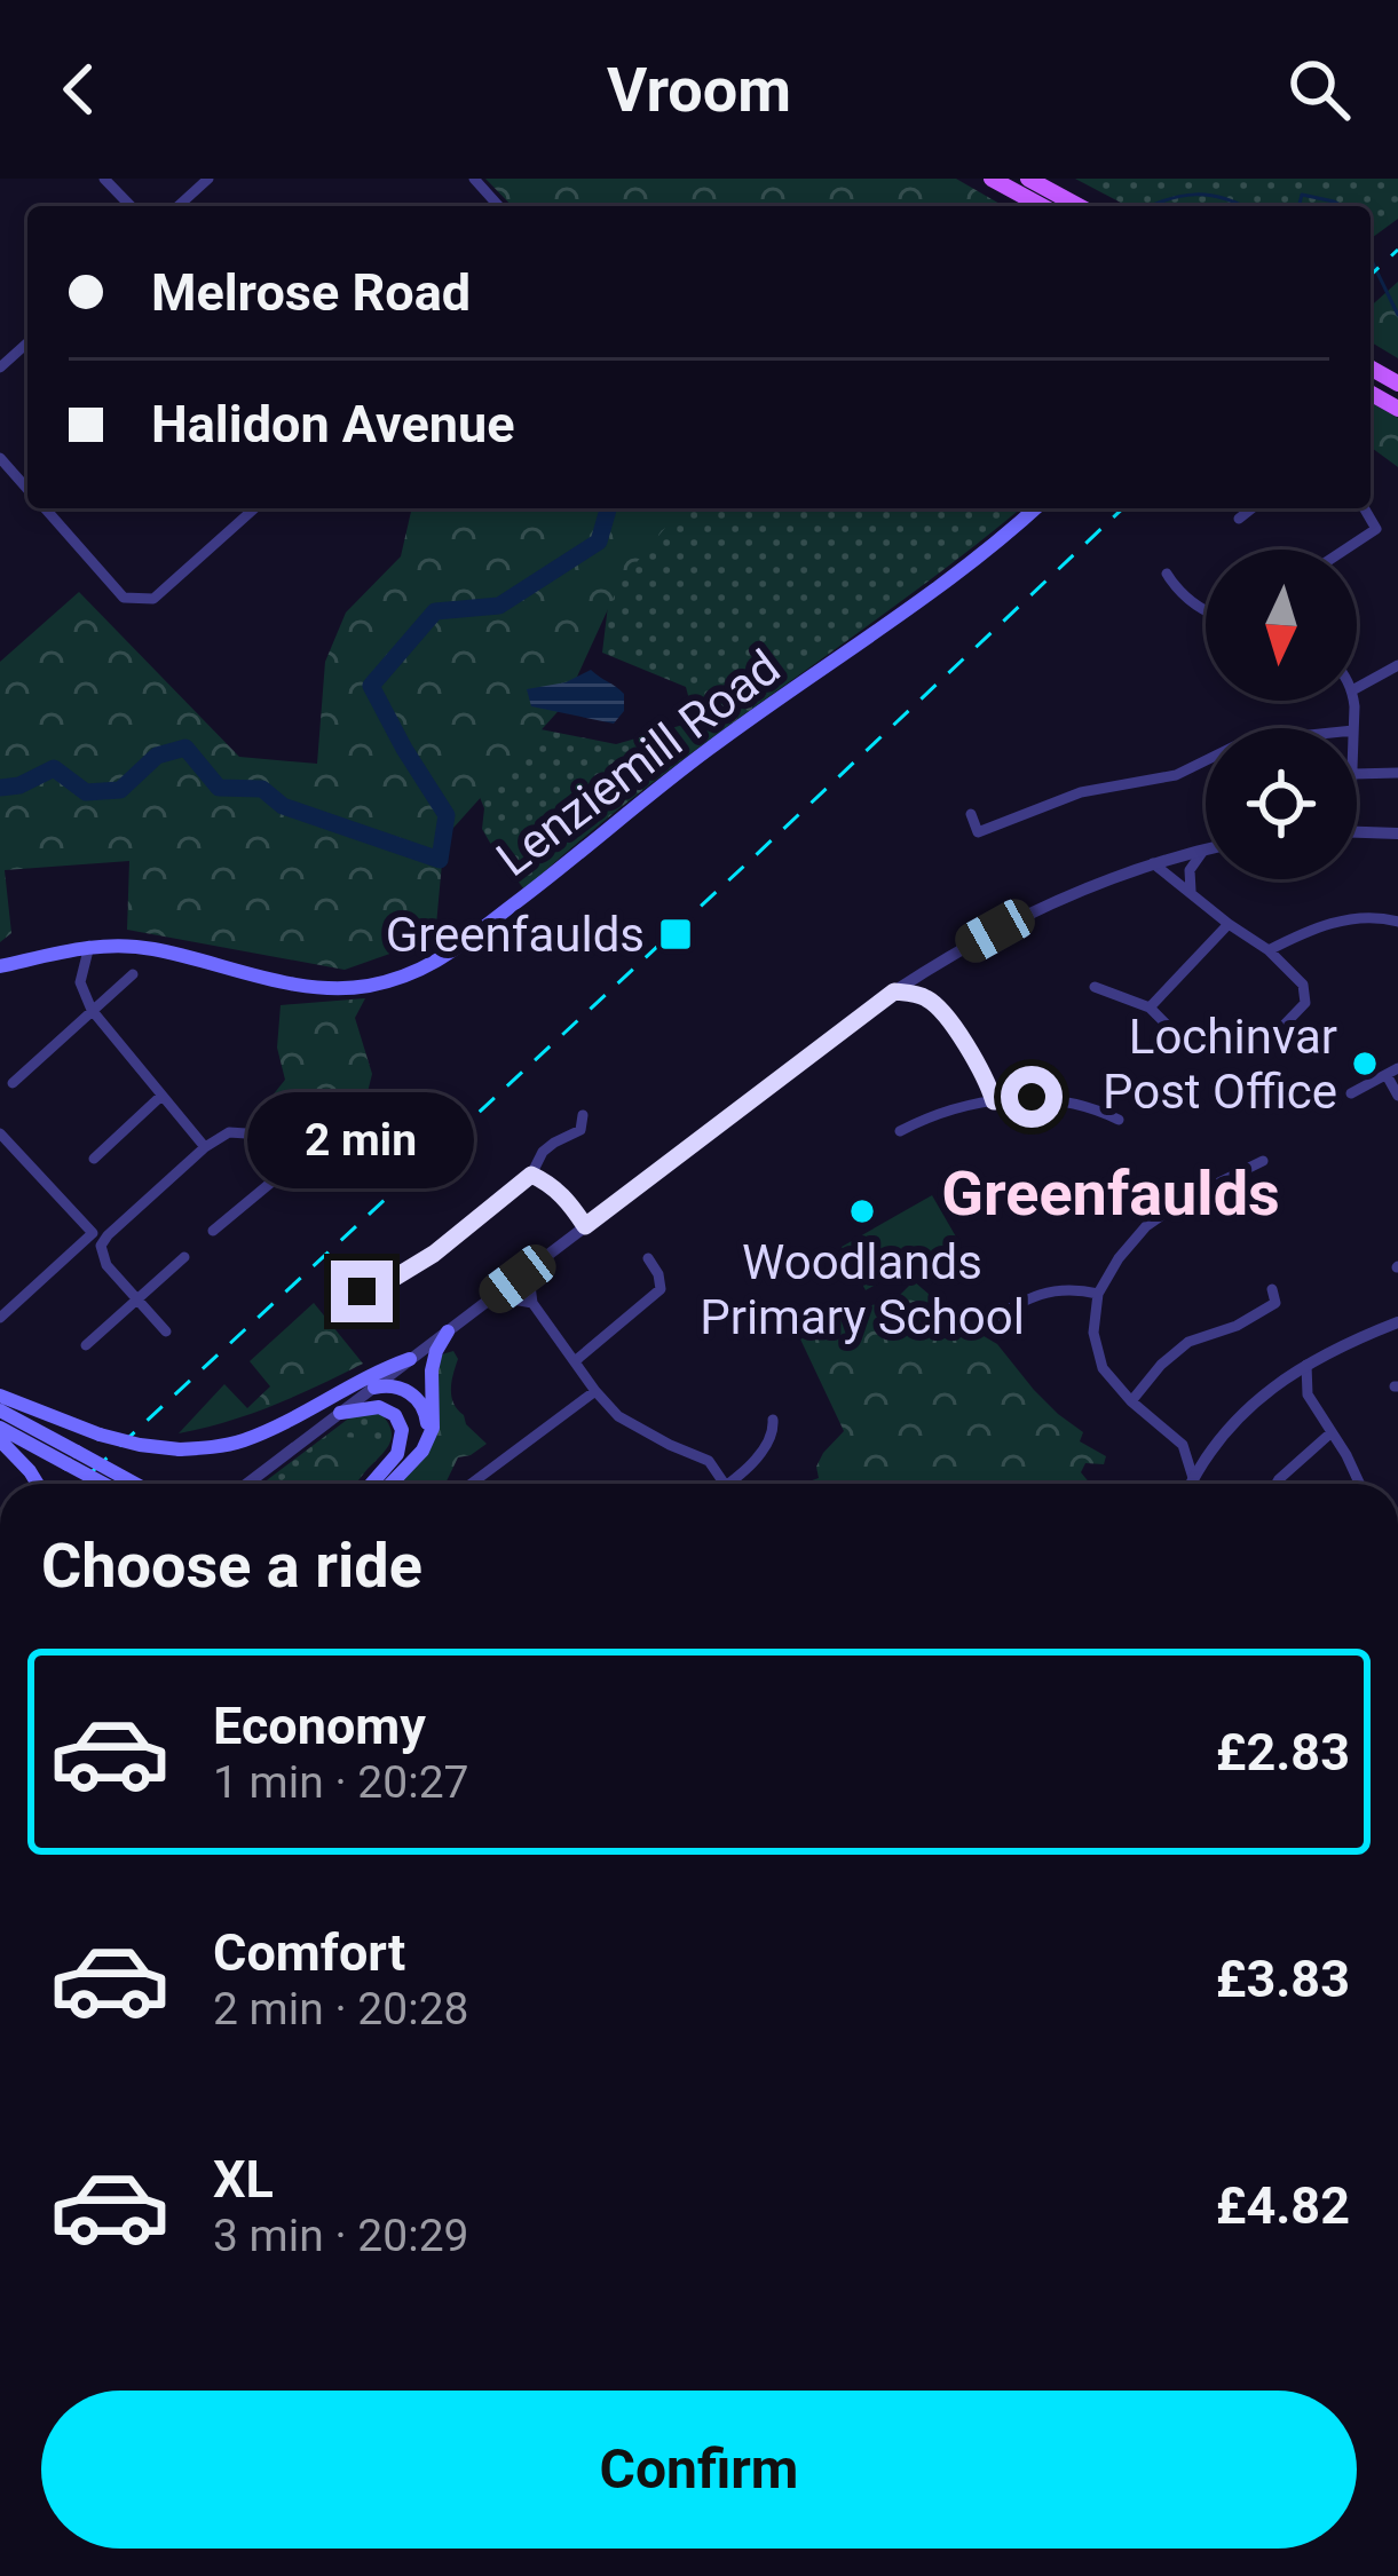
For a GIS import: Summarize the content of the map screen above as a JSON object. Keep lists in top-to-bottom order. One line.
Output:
{"streets":{"main road":["Lenziemill Road"]},"districts":["Greenfaulds"],"places":{"transit":["Greenfaulds"],"other":["Lochinvar Post Office","Woodlands Primary School"]},"north":"bottom","page":{"header":"Vroom","banner":["Melrose Road","Halidon Avenue"],"bubble":"2 min","heading":"Choose a ride","list":[{"name":"Economy","note":"1 min · 20:27","value":"£2.83"},{"name":"Comfort","note":"2 min · 20:28","value":"£3.83"},{"name":"XL","note":"3 min · 20:29","value":"£4.82"}],"buttons":"Confirm"}}
